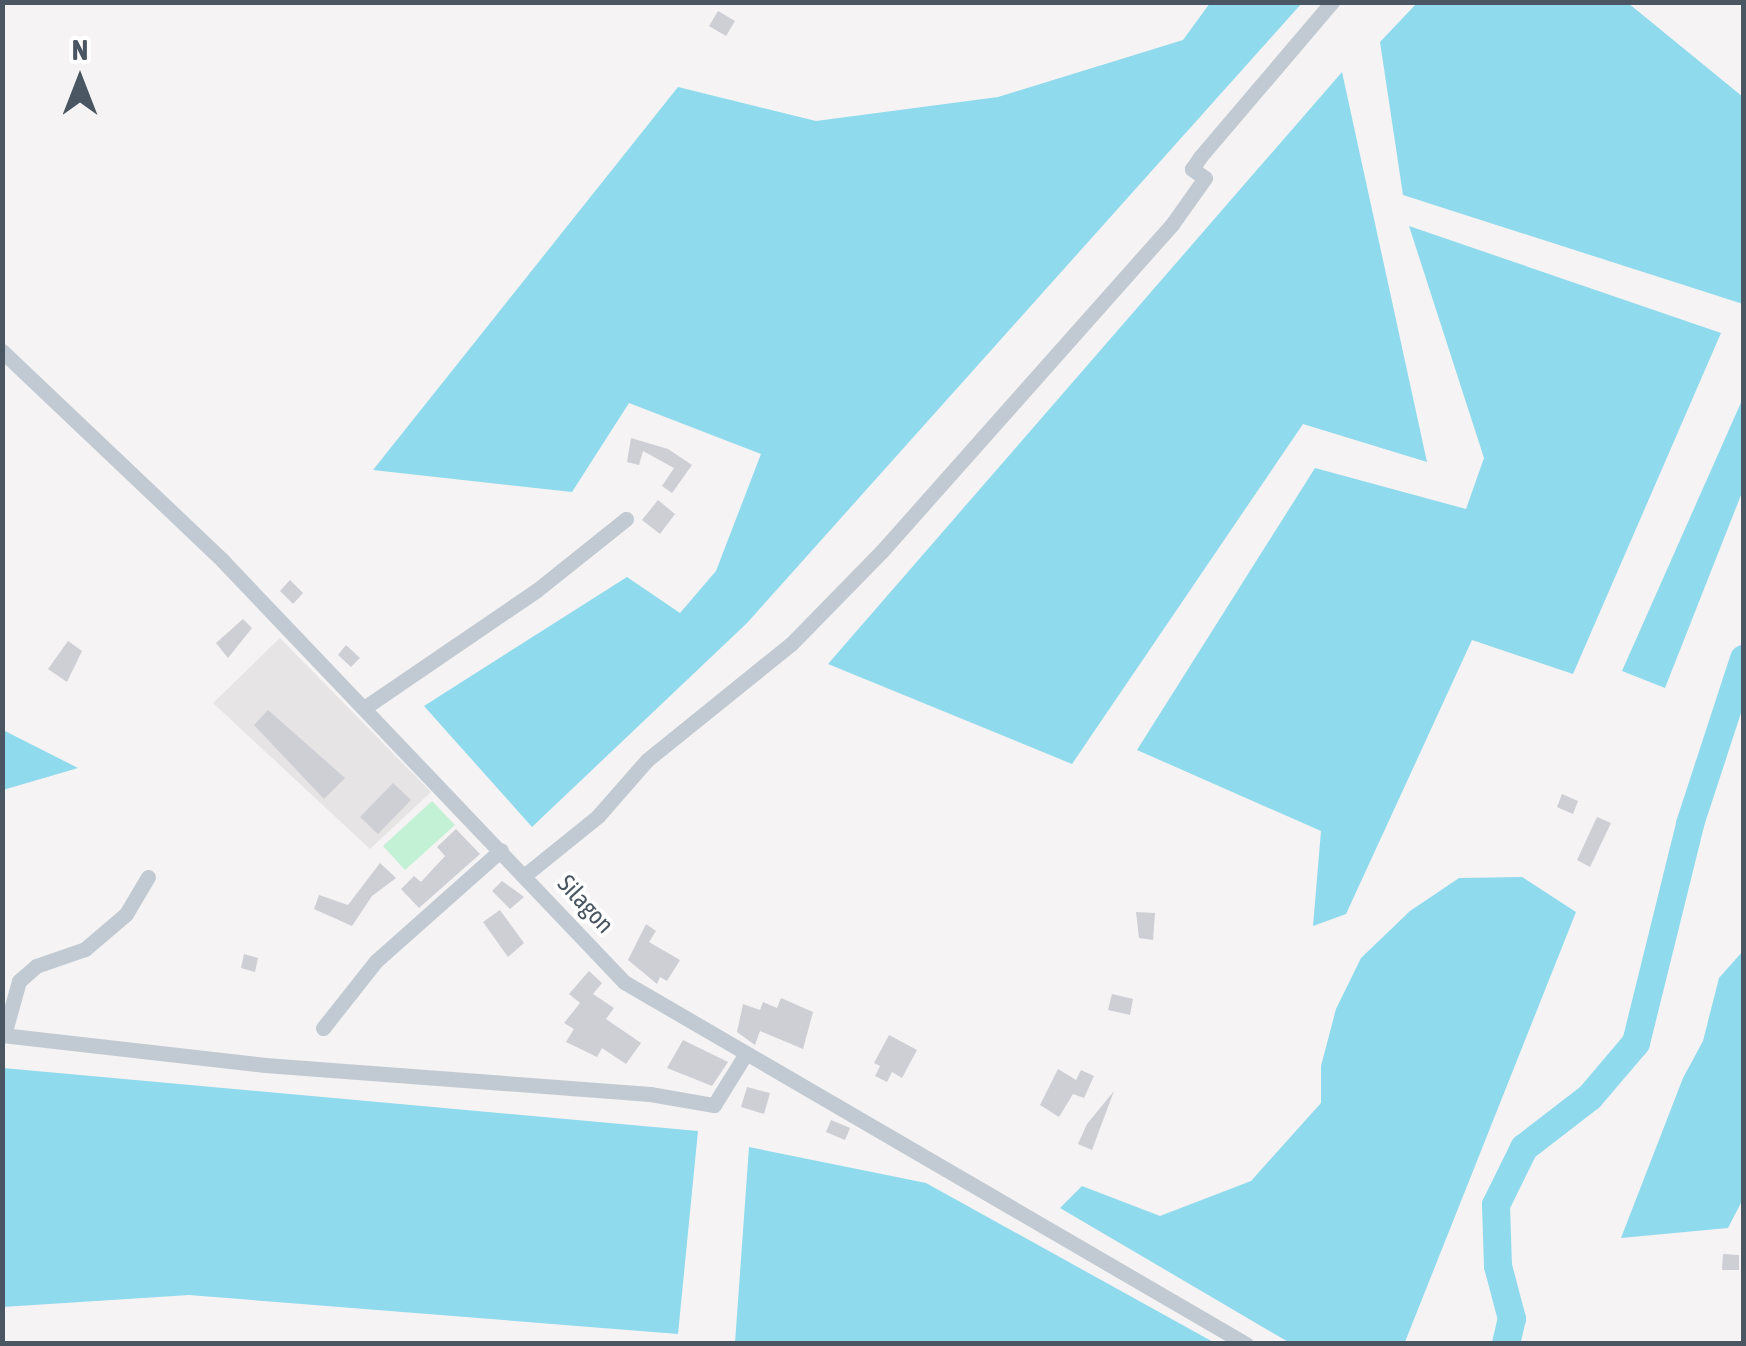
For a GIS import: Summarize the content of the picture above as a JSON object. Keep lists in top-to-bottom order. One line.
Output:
{"streets":{"street":["Silagon"]},"north":"top"}
